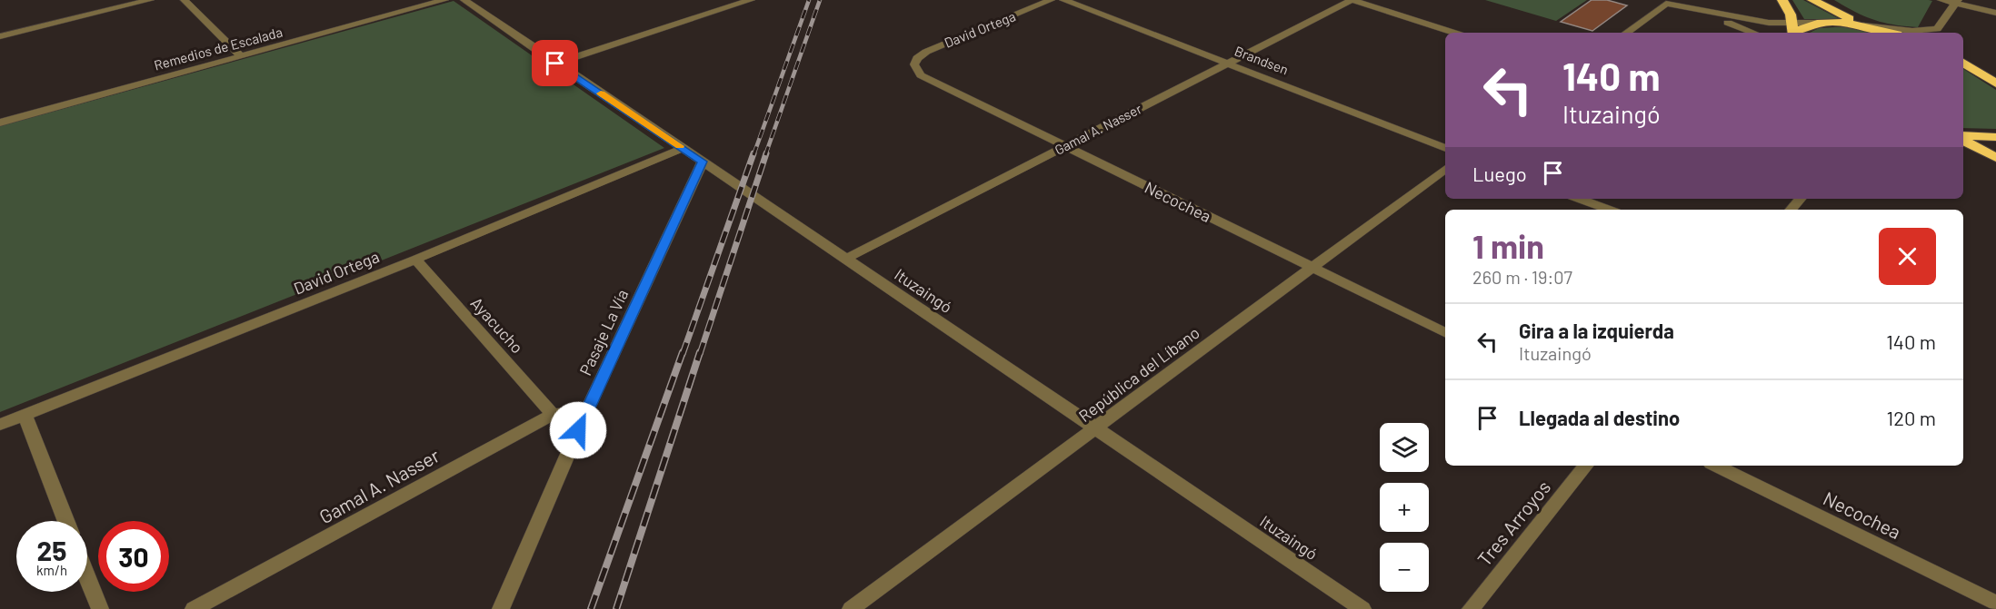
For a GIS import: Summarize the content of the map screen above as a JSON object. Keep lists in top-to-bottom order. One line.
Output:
{"streets":{"street":["David Ortega","Remedios de Escalada","Brandsen","Gamal A. Nasser","Necochea","Ituzaingó","Ayacucho","Pasaje La Vía","República del Líbano","Tres Arroyos"]},"crossings":[["David Ortega","Necochea"],["David Ortega","Ituzaingó"],["David Ortega","Ayacucho"],["Brandsen","Gamal A. Nasser"],["Gamal A. Nasser","Necochea"],["Gamal A. Nasser","Ituzaingó"],["Gamal A. Nasser","Ayacucho"],["Gamal A. Nasser","Pasaje La Vía"],["Necochea","República del Líbano"],["Ituzaingó","Pasaje La Vía"],["Ituzaingó","República del Líbano"]],"page":{"turn":["140 m","Ituzaingó"],"then":"Luego","heading":["1 min","260 m · 19:07"],"list":[{"name":"Gira a la izquierda","note":"Ituzaingó","value":"140 m"},{"name":"Llegada al destino","value":"120 m"}],"map_buttons":["+","−"],"speed":"25 km/h","limit":"30"}}
